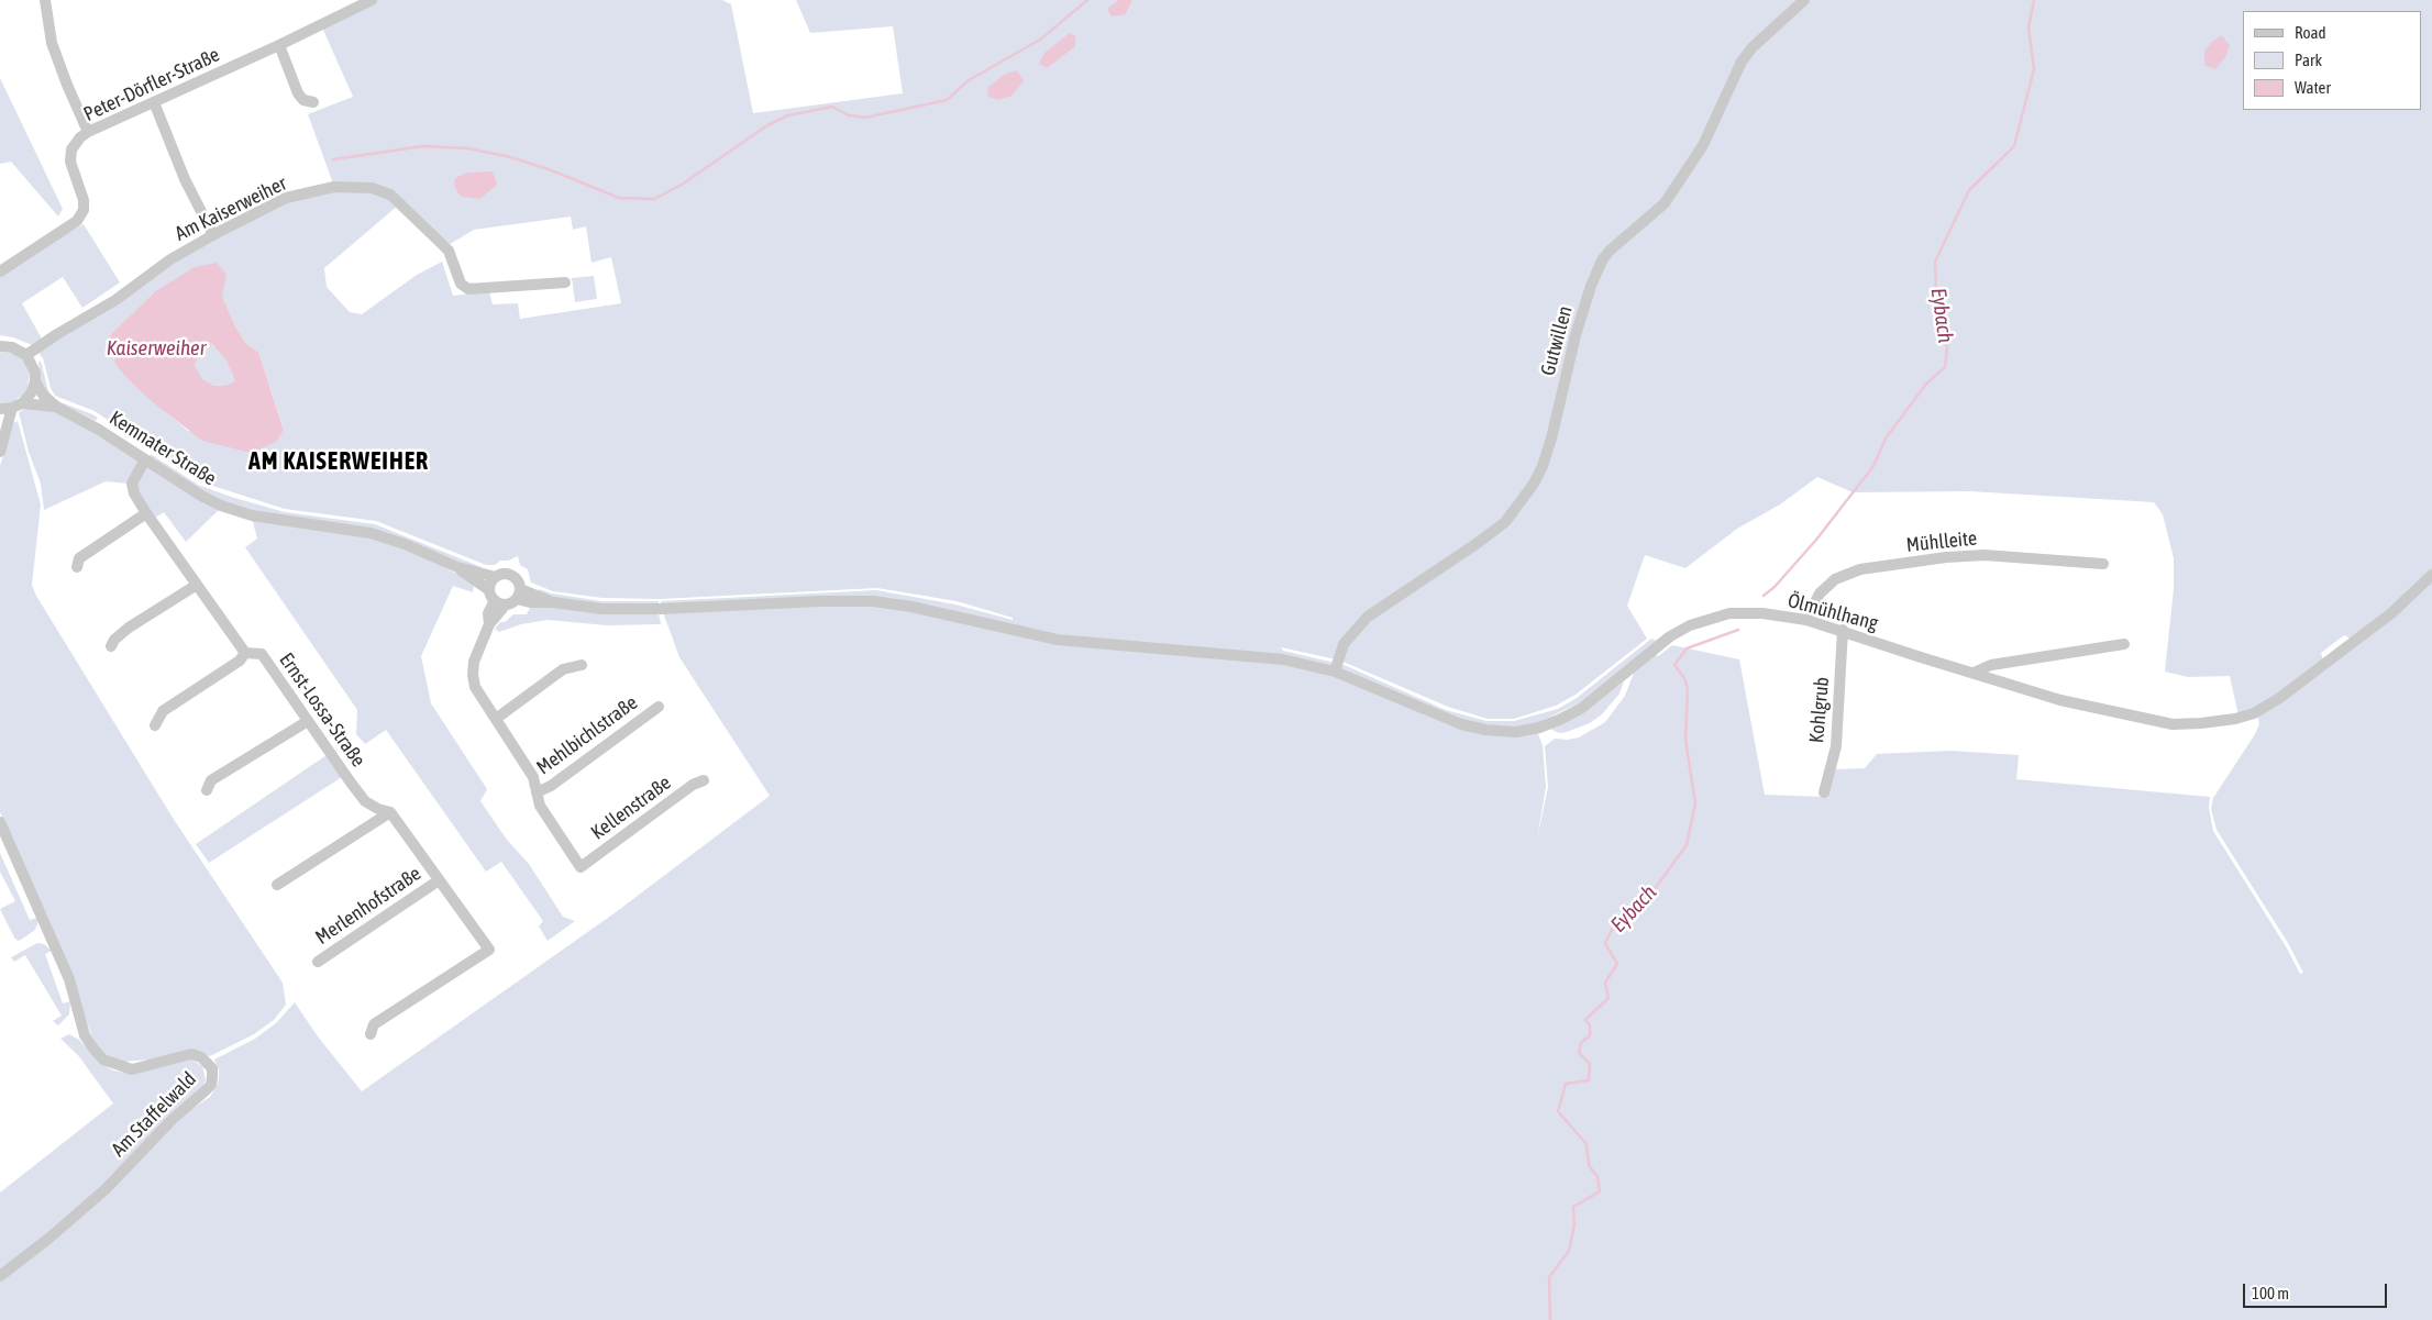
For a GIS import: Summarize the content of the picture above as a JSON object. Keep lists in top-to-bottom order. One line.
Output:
{"streets":{"street":["Peter-Dörfler-Straße","Am Kaiserweiher","Gutwillen","Kemnater Straße","Mühlleite","Ölmühlhang","Ernst-Lossa-Straße","Kohlgrub","Mehlbichlstraße","Kellenstraße","Merlenhofstraße","Am Staffelwald"]},"crossings":[["Gutwillen","Ölmühlhang"],["Mühlleite","Ölmühlhang"],["Ölmühlhang","Kohlgrub"],["Mehlbichlstraße","Kellenstraße"]],"districts":["AM KAISERWEIHER"],"water":["Eybach","Kaiserweiher"],"legend":["Road","Park","Water"],"scale_bar":"100 m"}
